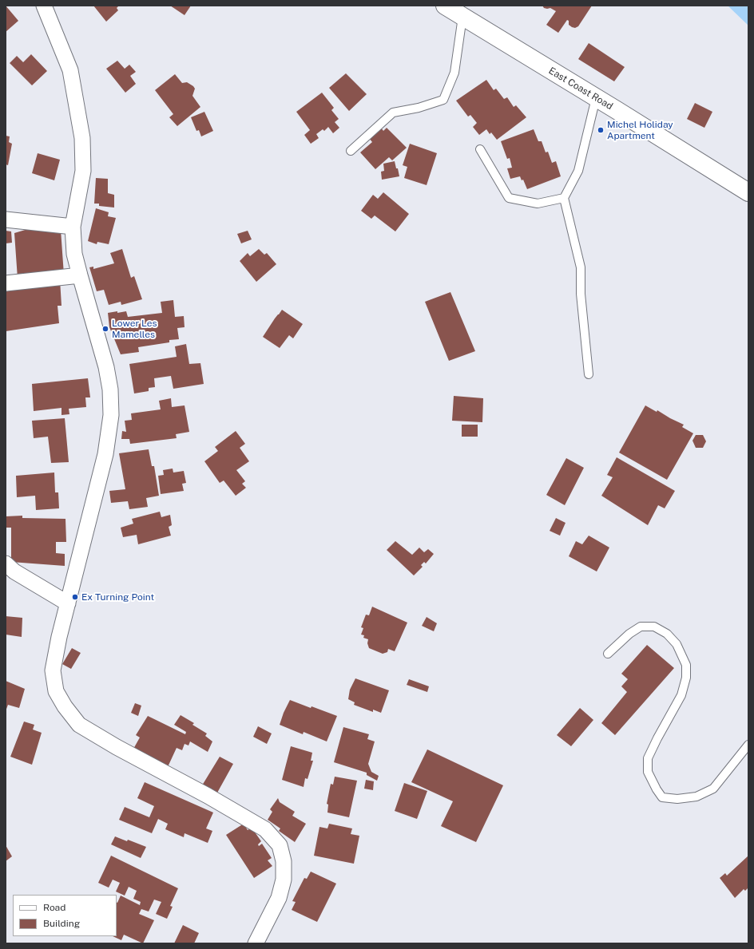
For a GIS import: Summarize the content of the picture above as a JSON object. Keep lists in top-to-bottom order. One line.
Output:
{"streets":{"main road":["East Coast Road"]},"places":["Michel Holiday Apartment","Lower Les Mamelles","Ex Turning Point"],"legend":["Road","Building"]}
